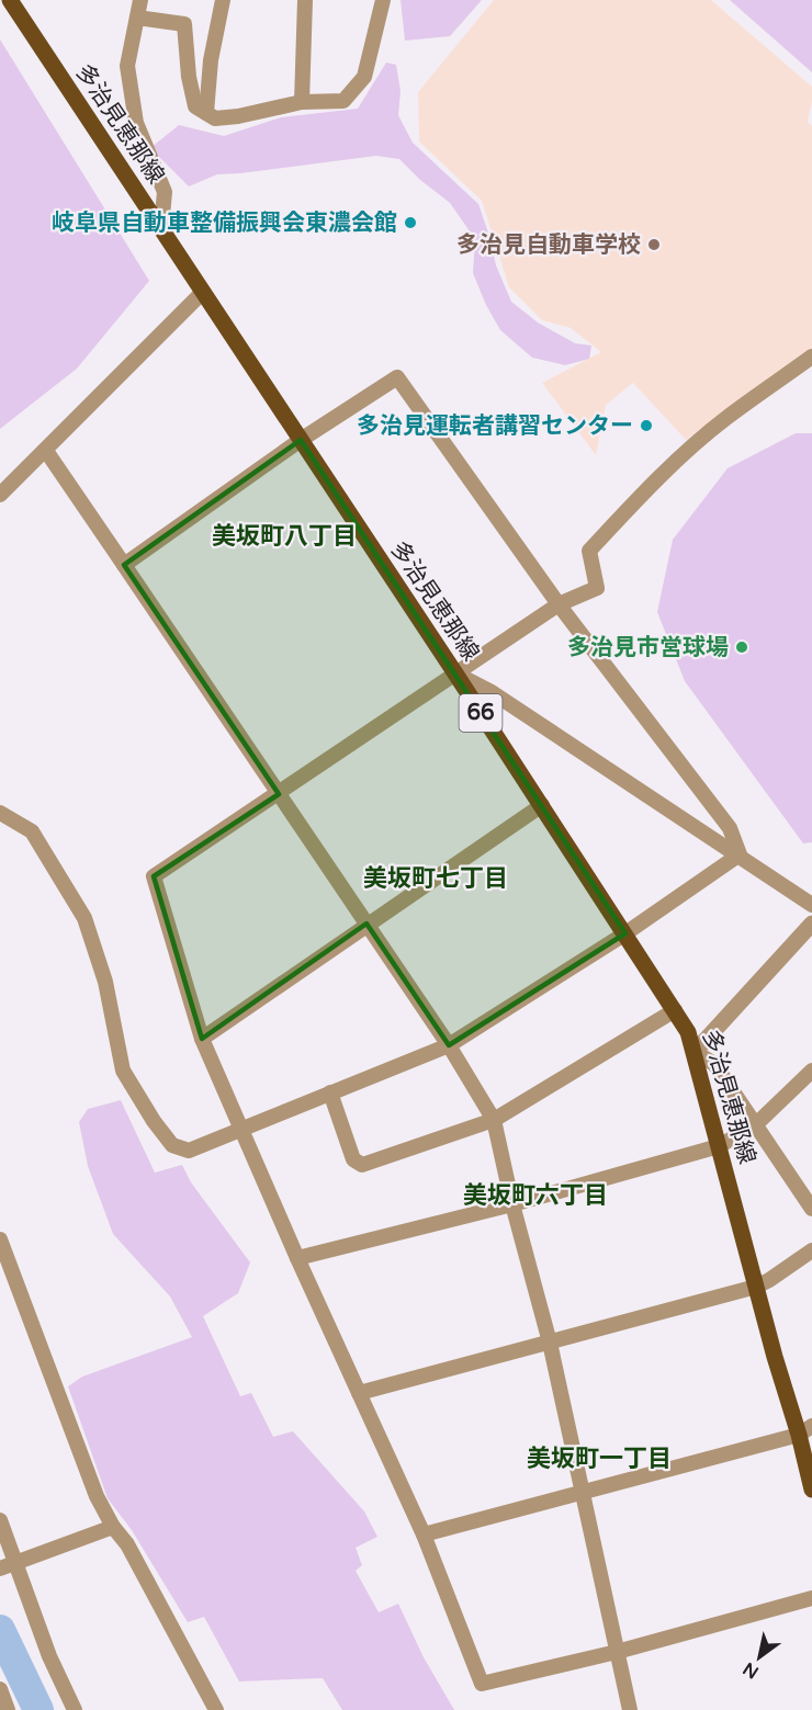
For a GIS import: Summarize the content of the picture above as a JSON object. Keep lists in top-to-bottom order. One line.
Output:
{"streets":{"main road":["多治見恵那線","66"]},"districts":["美坂町八丁目","美坂町七丁目","美坂町六丁目","美坂町一丁目"],"places":["岐阜県自動車整備振興会東濃会館","多治見自動車学校","多治見運転者講習センター","多治見市営球場"],"north":"bottom left"}
